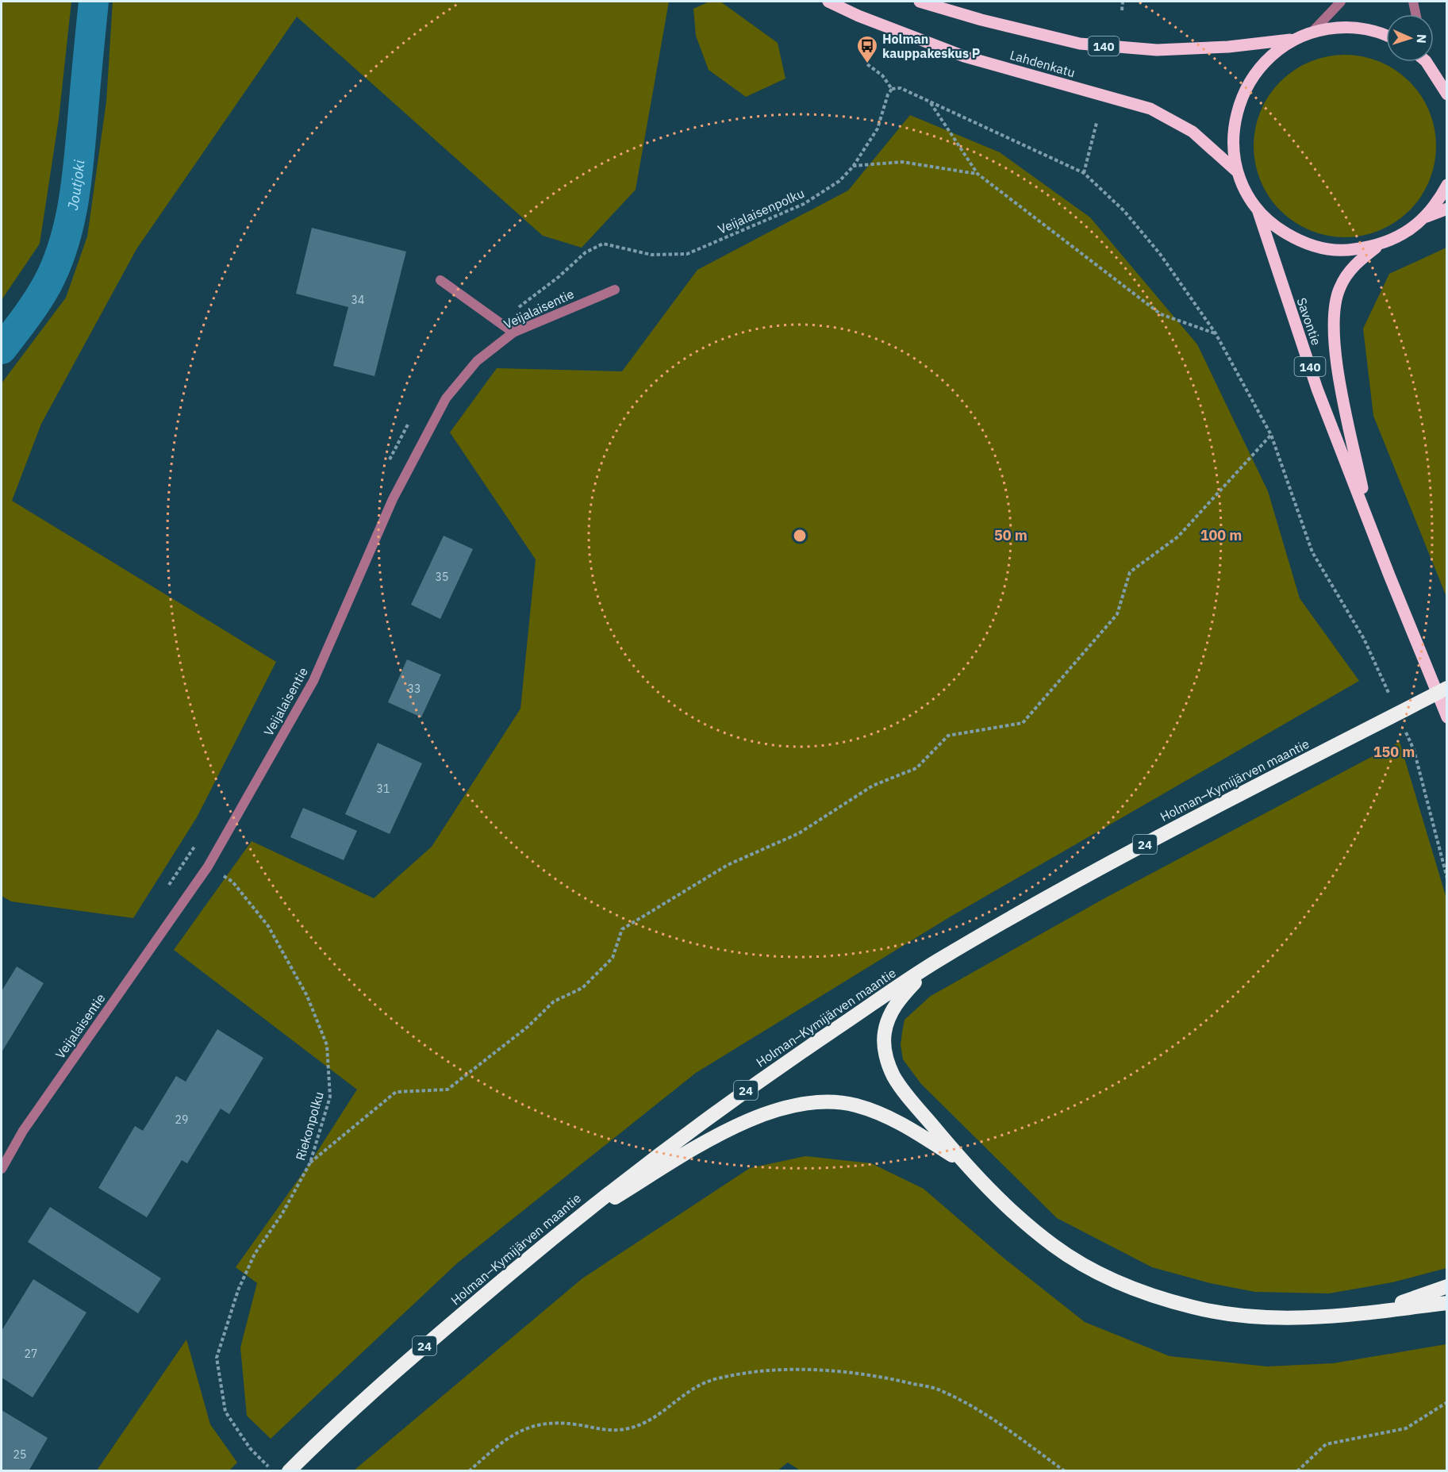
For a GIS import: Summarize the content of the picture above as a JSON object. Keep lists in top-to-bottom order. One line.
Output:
{"streets":{"highway":["Holman–Kymijärven maantie","24"],"main road":["140","Lahdenkatu","Savontie"],"street":["Veijalaisentie"],"path":["Veijalaisenpolku","Riekonpolku"]},"crossings":[["140","Lahdenkatu"],["140","Savontie"],["Veijalaisentie","Riekonpolku"]],"water":["Joutjoki"],"places":{"bus stop":["Holman kauppakeskus P"]},"house_numbers":["34","35","33","31","29","27","25"],"north":"right","rings":["50 m","100 m","150 m"]}
